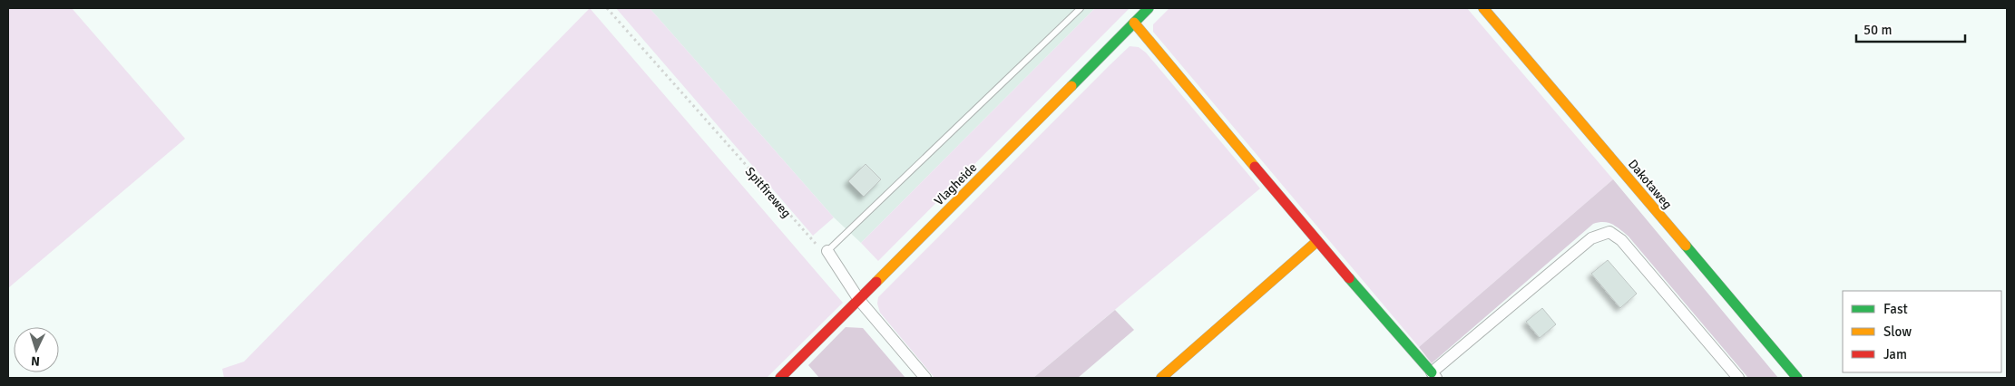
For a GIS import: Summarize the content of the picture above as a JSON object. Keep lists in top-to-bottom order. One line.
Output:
{"streets":{"street":["Vlagheide","Dakotaweg"],"path":["Spitfireweg"]},"legend":["Fast","Slow","Jam"],"scale_bar":"50 m","north":"bottom"}
